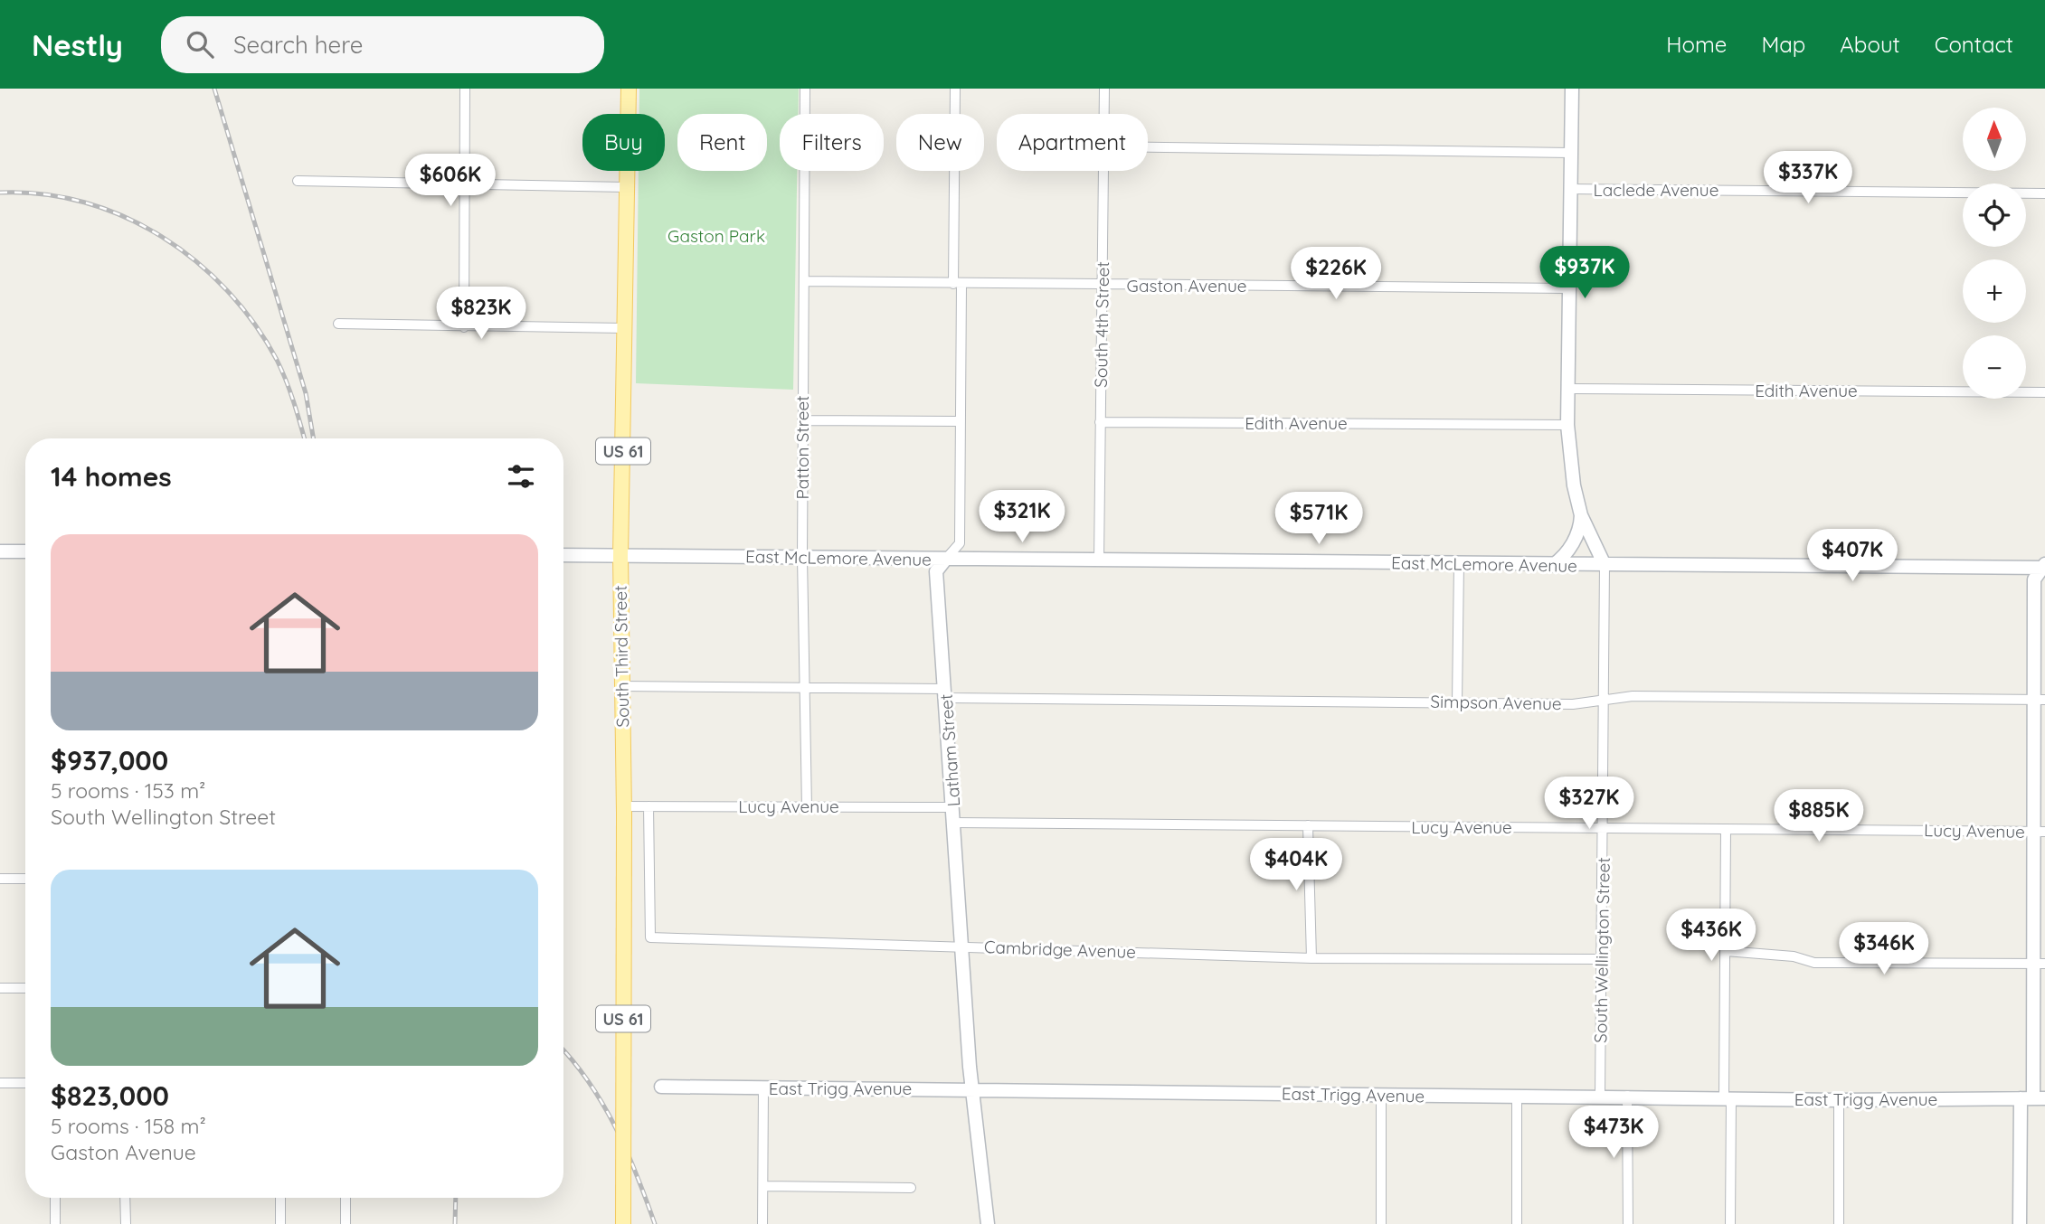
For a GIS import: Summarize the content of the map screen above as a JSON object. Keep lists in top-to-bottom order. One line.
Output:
{"streets":{"main road":["US 61","South Third Street"],"street":["Laclede Avenue","Gaston Avenue","South 4th Street","Edith Avenue","Patton Street","East McLemore Avenue","Simpson Avenue","Latham Street","Lucy Avenue","Cambridge Avenue","South Wellington Street","East Trigg Avenue"]},"crossings":[["Laclede Avenue","South Wellington Street"],["Gaston Avenue","South 4th Street"],["Gaston Avenue","Patton Street"],["Gaston Avenue","Latham Street"],["Gaston Avenue","South Wellington Street"],["South 4th Street","Edith Avenue"],["South 4th Street","East McLemore Avenue"],["Edith Avenue","South Wellington Street"],["Patton Street","East McLemore Avenue"],["Patton Street","Simpson Avenue"],["Patton Street","Lucy Avenue"],["East McLemore Avenue","South Third Street"],["East McLemore Avenue","Latham Street"],["East McLemore Avenue","South Wellington Street"],["South Third Street","Simpson Avenue"],["South Third Street","Lucy Avenue"],["Simpson Avenue","Latham Street"],["Simpson Avenue","South Wellington Street"],["Latham Street","Lucy Avenue"],["Latham Street","Cambridge Avenue"],["Latham Street","East Trigg Avenue"],["Lucy Avenue","Cambridge Avenue"],["Lucy Avenue","South Wellington Street"],["Cambridge Avenue","South Wellington Street"],["South Wellington Street","East Trigg Avenue"]],"parks":["Gaston Park"],"north":"top","page":{"header":"Nestly","search":"Search here","nav":["Home","Map","About","Contact"],"map_buttons":["+","−"],"chip":["Buy","Rent","Filters","New","Apartment"],"price":["$337K","$606K","$937K","$226K","$823K","$321K","$571K","$407K","$327K","$885K","$404K","$436K","$346K","$473K"],"heading":"14 homes","list":[{"name":"$937,000","note":"5 rooms · 153 m² · South Wellington Street"},{"name":"$823,000","note":"5 rooms · 158 m² · Gaston Avenue"}]}}
